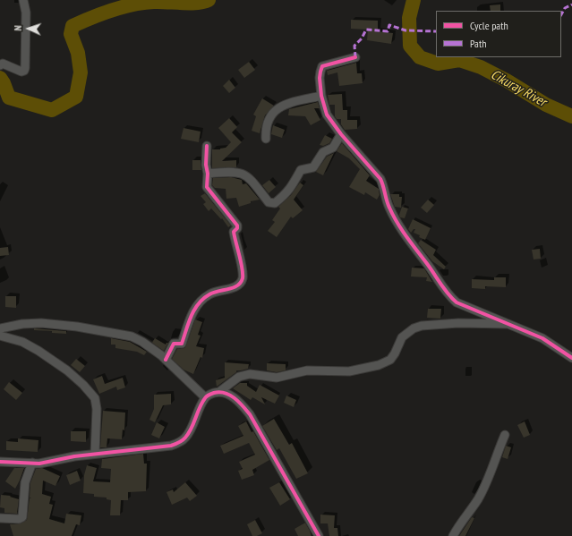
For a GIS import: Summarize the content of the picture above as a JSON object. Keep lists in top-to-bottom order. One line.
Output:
{"water":["Cikuray River"],"legend":["Cycle path","Path"],"north":"left"}
